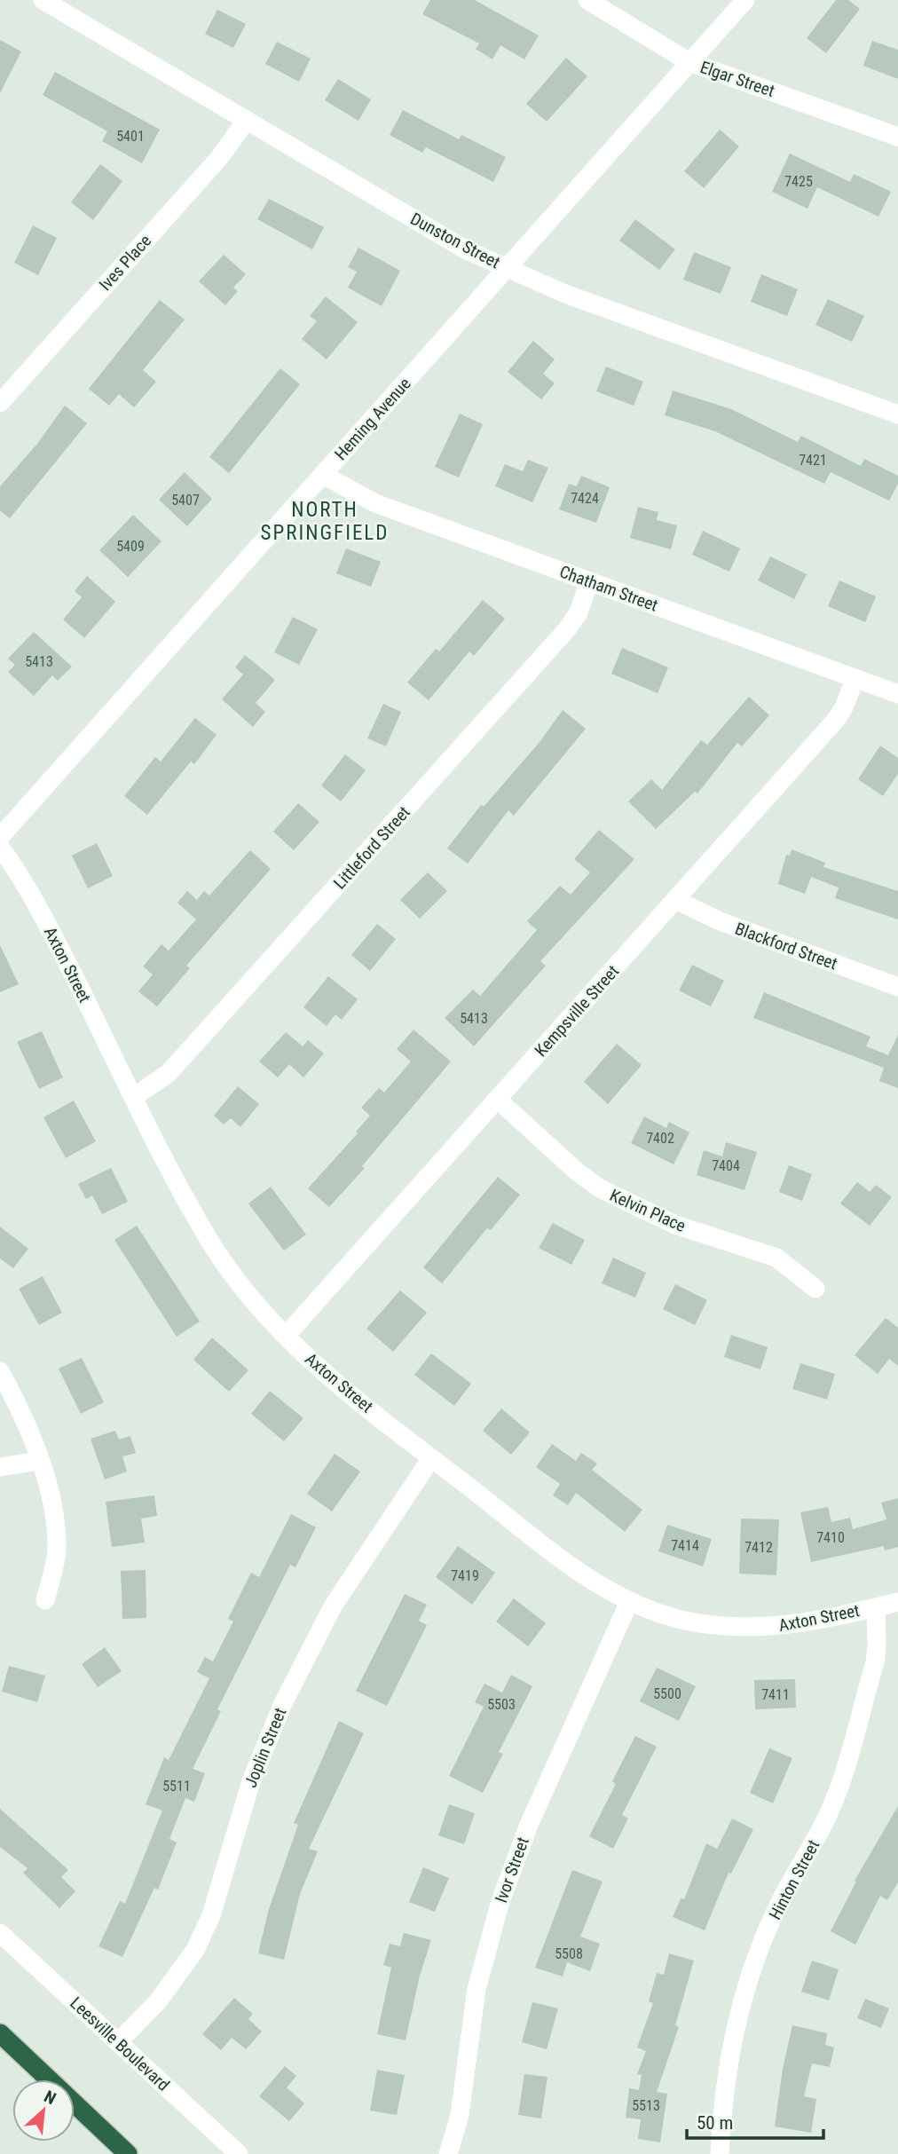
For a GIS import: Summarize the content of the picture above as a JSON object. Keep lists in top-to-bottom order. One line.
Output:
{"streets":{"street":["Elgar Street","Dunston Street","Ives Place","Heming Avenue","Chatham Street","Littleford Street","Blackford Street","Axton Street","Kempsville Street","Kelvin Place","Joplin Street","Ivor Street","Hinton Street","Leesville Boulevard"]},"crossings":[["Elgar Street","Heming Avenue"],["Dunston Street","Ives Place"],["Dunston Street","Heming Avenue"],["Heming Avenue","Chatham Street"],["Chatham Street","Littleford Street"],["Chatham Street","Kempsville Street"],["Littleford Street","Axton Street"],["Blackford Street","Kempsville Street"],["Axton Street","Kempsville Street"],["Axton Street","Joplin Street"],["Axton Street","Ivor Street"],["Axton Street","Hinton Street"],["Kempsville Street","Kelvin Place"],["Joplin Street","Leesville Boulevard"]],"districts":["NORTH SPRINGFIELD"],"house_numbers":["5401","7425","7421","7424","5407","5409","5413","5413","7402","7404","7410","7414","7412","7419","5500","7411","5503","5511","5508","5513"],"scale_bar":"50 m","north":"top right"}
